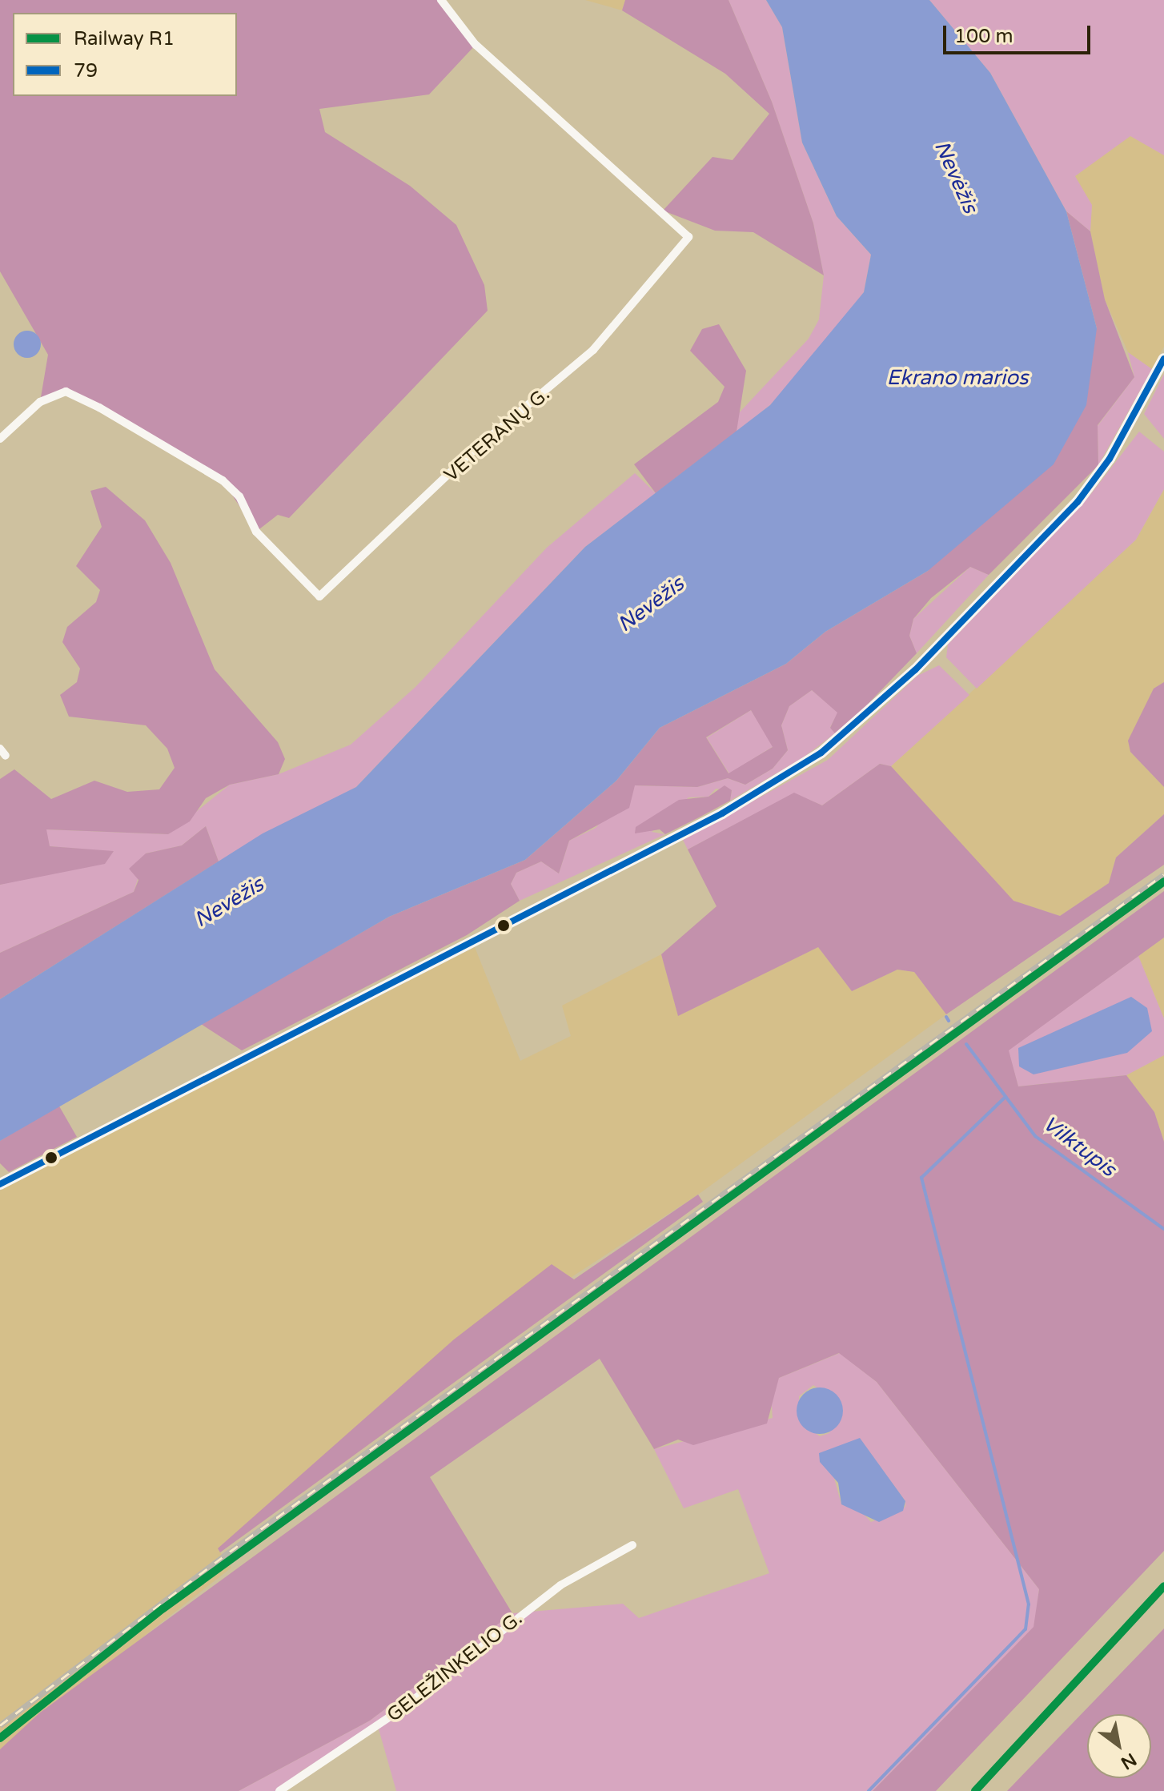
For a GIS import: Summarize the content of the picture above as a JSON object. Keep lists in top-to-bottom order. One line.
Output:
{"streets":{"street":["VETERANŲ G.","GELEŽINKELIO G."]},"water":["Nevėžis","Ekrano marios","Vilktupis"],"lines":["transit line 79","rail line R1"],"legend":["Railway R1","79"],"scale_bar":"100 m","north":"bottom right"}
